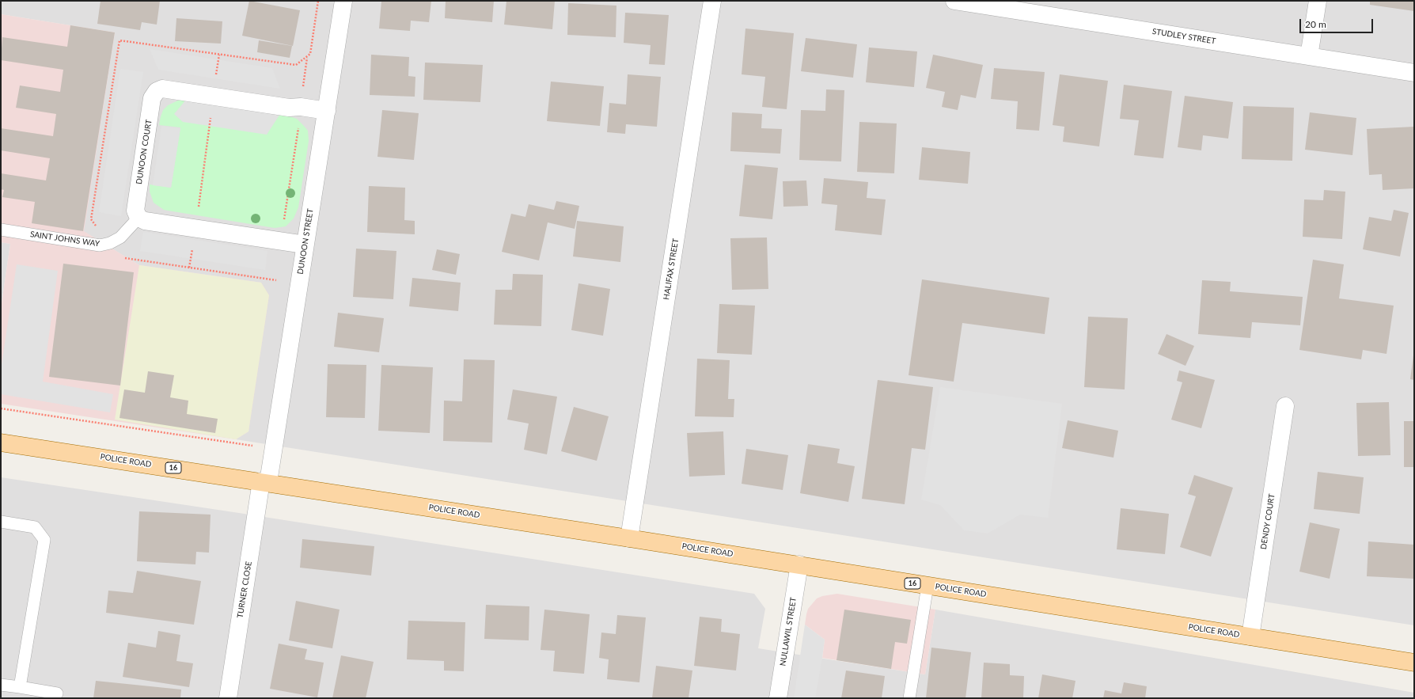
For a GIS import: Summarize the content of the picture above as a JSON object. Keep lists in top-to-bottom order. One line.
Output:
{"streets":{"main road":["POLICE ROAD","16"],"street":["STUDLEY STREET","DUNOON COURT","DUNOON STREET","HALIFAX STREET","DENDY COURT","TURNER CLOSE","NULLAWIL STREET"],"lane":["SAINT JOHNS WAY"]},"crossings":[["DUNOON COURT","SAINT JOHNS WAY"],["DUNOON COURT","DUNOON STREET"],["DUNOON STREET","POLICE ROAD"],["DUNOON STREET","TURNER CLOSE"],["HALIFAX STREET","POLICE ROAD"],["POLICE ROAD","DENDY COURT"],["POLICE ROAD","TURNER CLOSE"],["POLICE ROAD","NULLAWIL STREET"]],"scale_bar":"20 m"}
